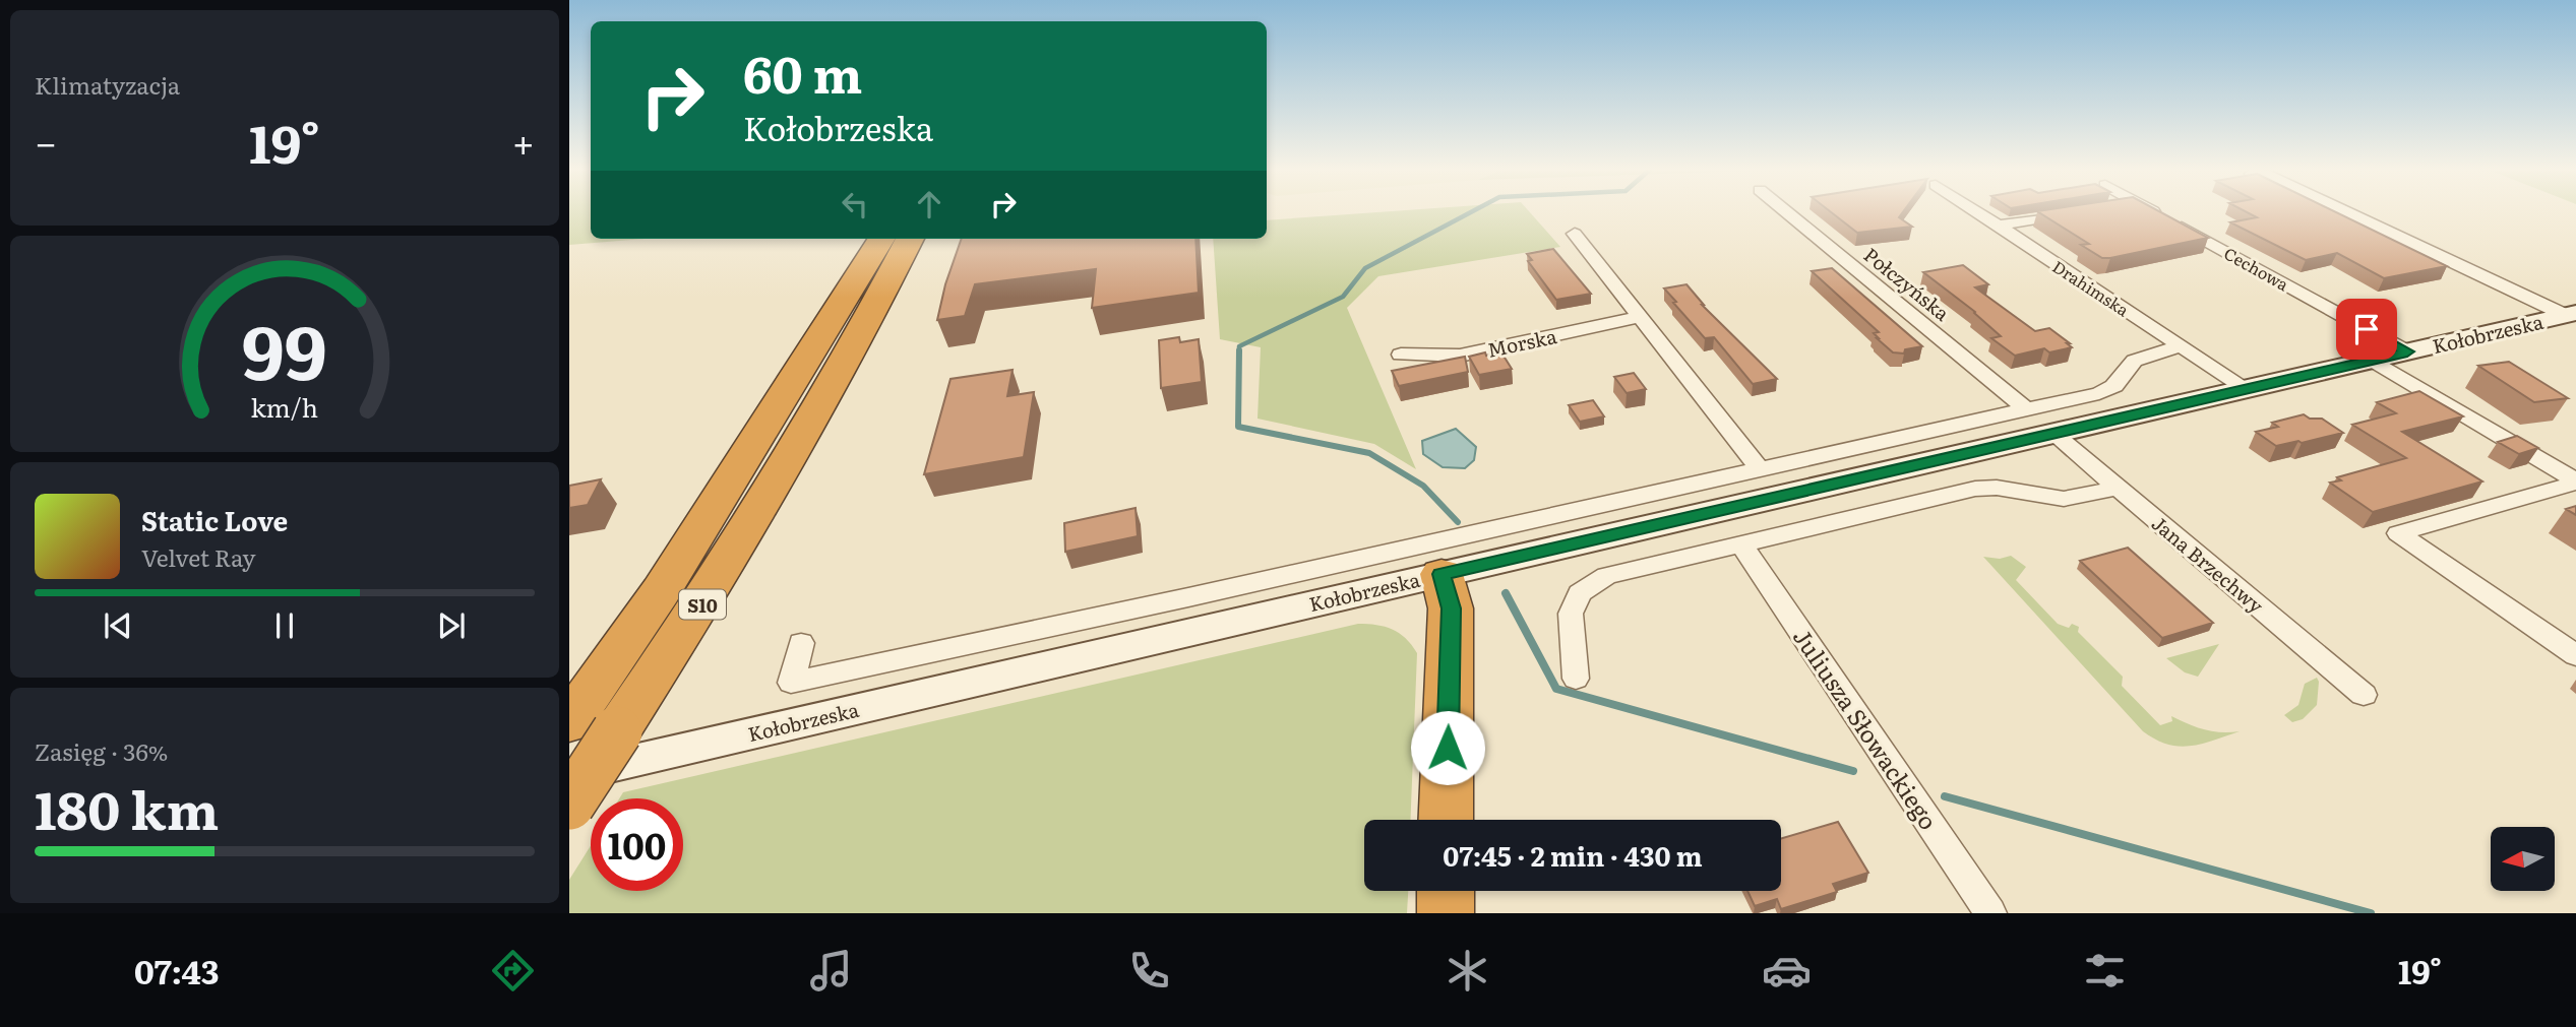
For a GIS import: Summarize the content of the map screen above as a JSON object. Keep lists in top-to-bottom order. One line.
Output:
{"streets":{"highway":["S10"],"main road":["Kołobrzeska"],"street":["Cechowa","Połczyńska","Drahimska","Morska","Jana Brzechwy","Juliusza Słowackiego"]},"crossings":[["Cechowa","Kołobrzeska"],["Drahimska","Kołobrzeska"],["Kołobrzeska","Jana Brzechwy"]],"north":"left","page":{"tile":["Klimatyzacja",["Zasięg · 36%","180 km"]],"turn":["60 m","Kołobrzeska"],"heat":["−","19°","+"],"song":["Static Love","Velvet Ray"],"limit":"100","trip":"07:45 · 2 min · 430 m","tabs":["07:43","19°"],"gauge":["99","km/h"]}}
